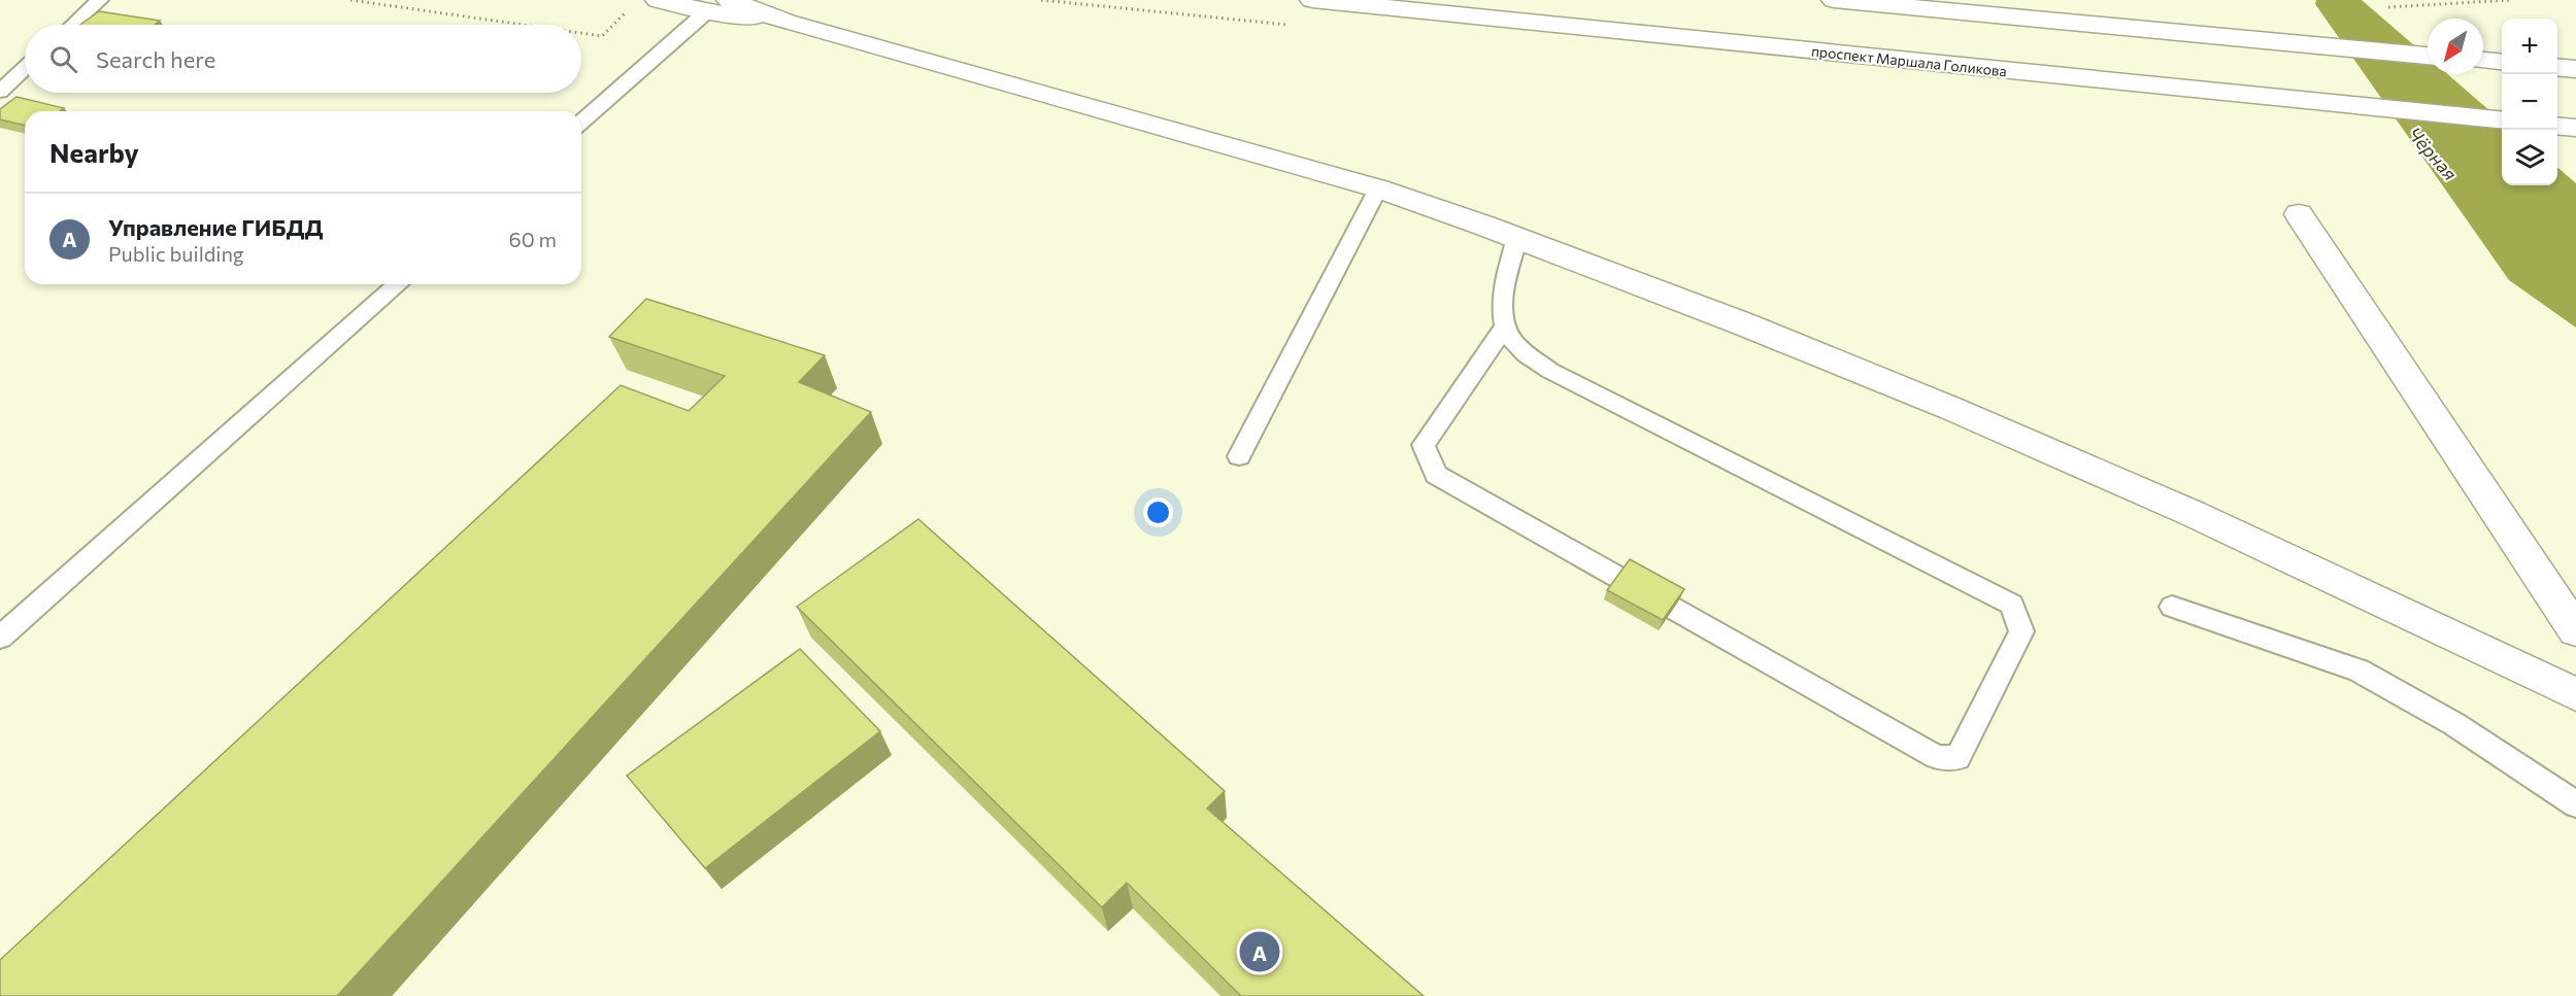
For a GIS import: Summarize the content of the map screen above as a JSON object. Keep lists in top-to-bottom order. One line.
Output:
{"streets":{"main road":["проспект Маршала Голикова"]},"water":["Чёрная"],"north":"bottom left","page":{"map_buttons":["+","−"],"search":"Search here","heading":"Nearby","list":[{"mark":"A","name":"Управление ГИБДД","note":"Public building","value":"60 m"}],"pins":"A"}}
